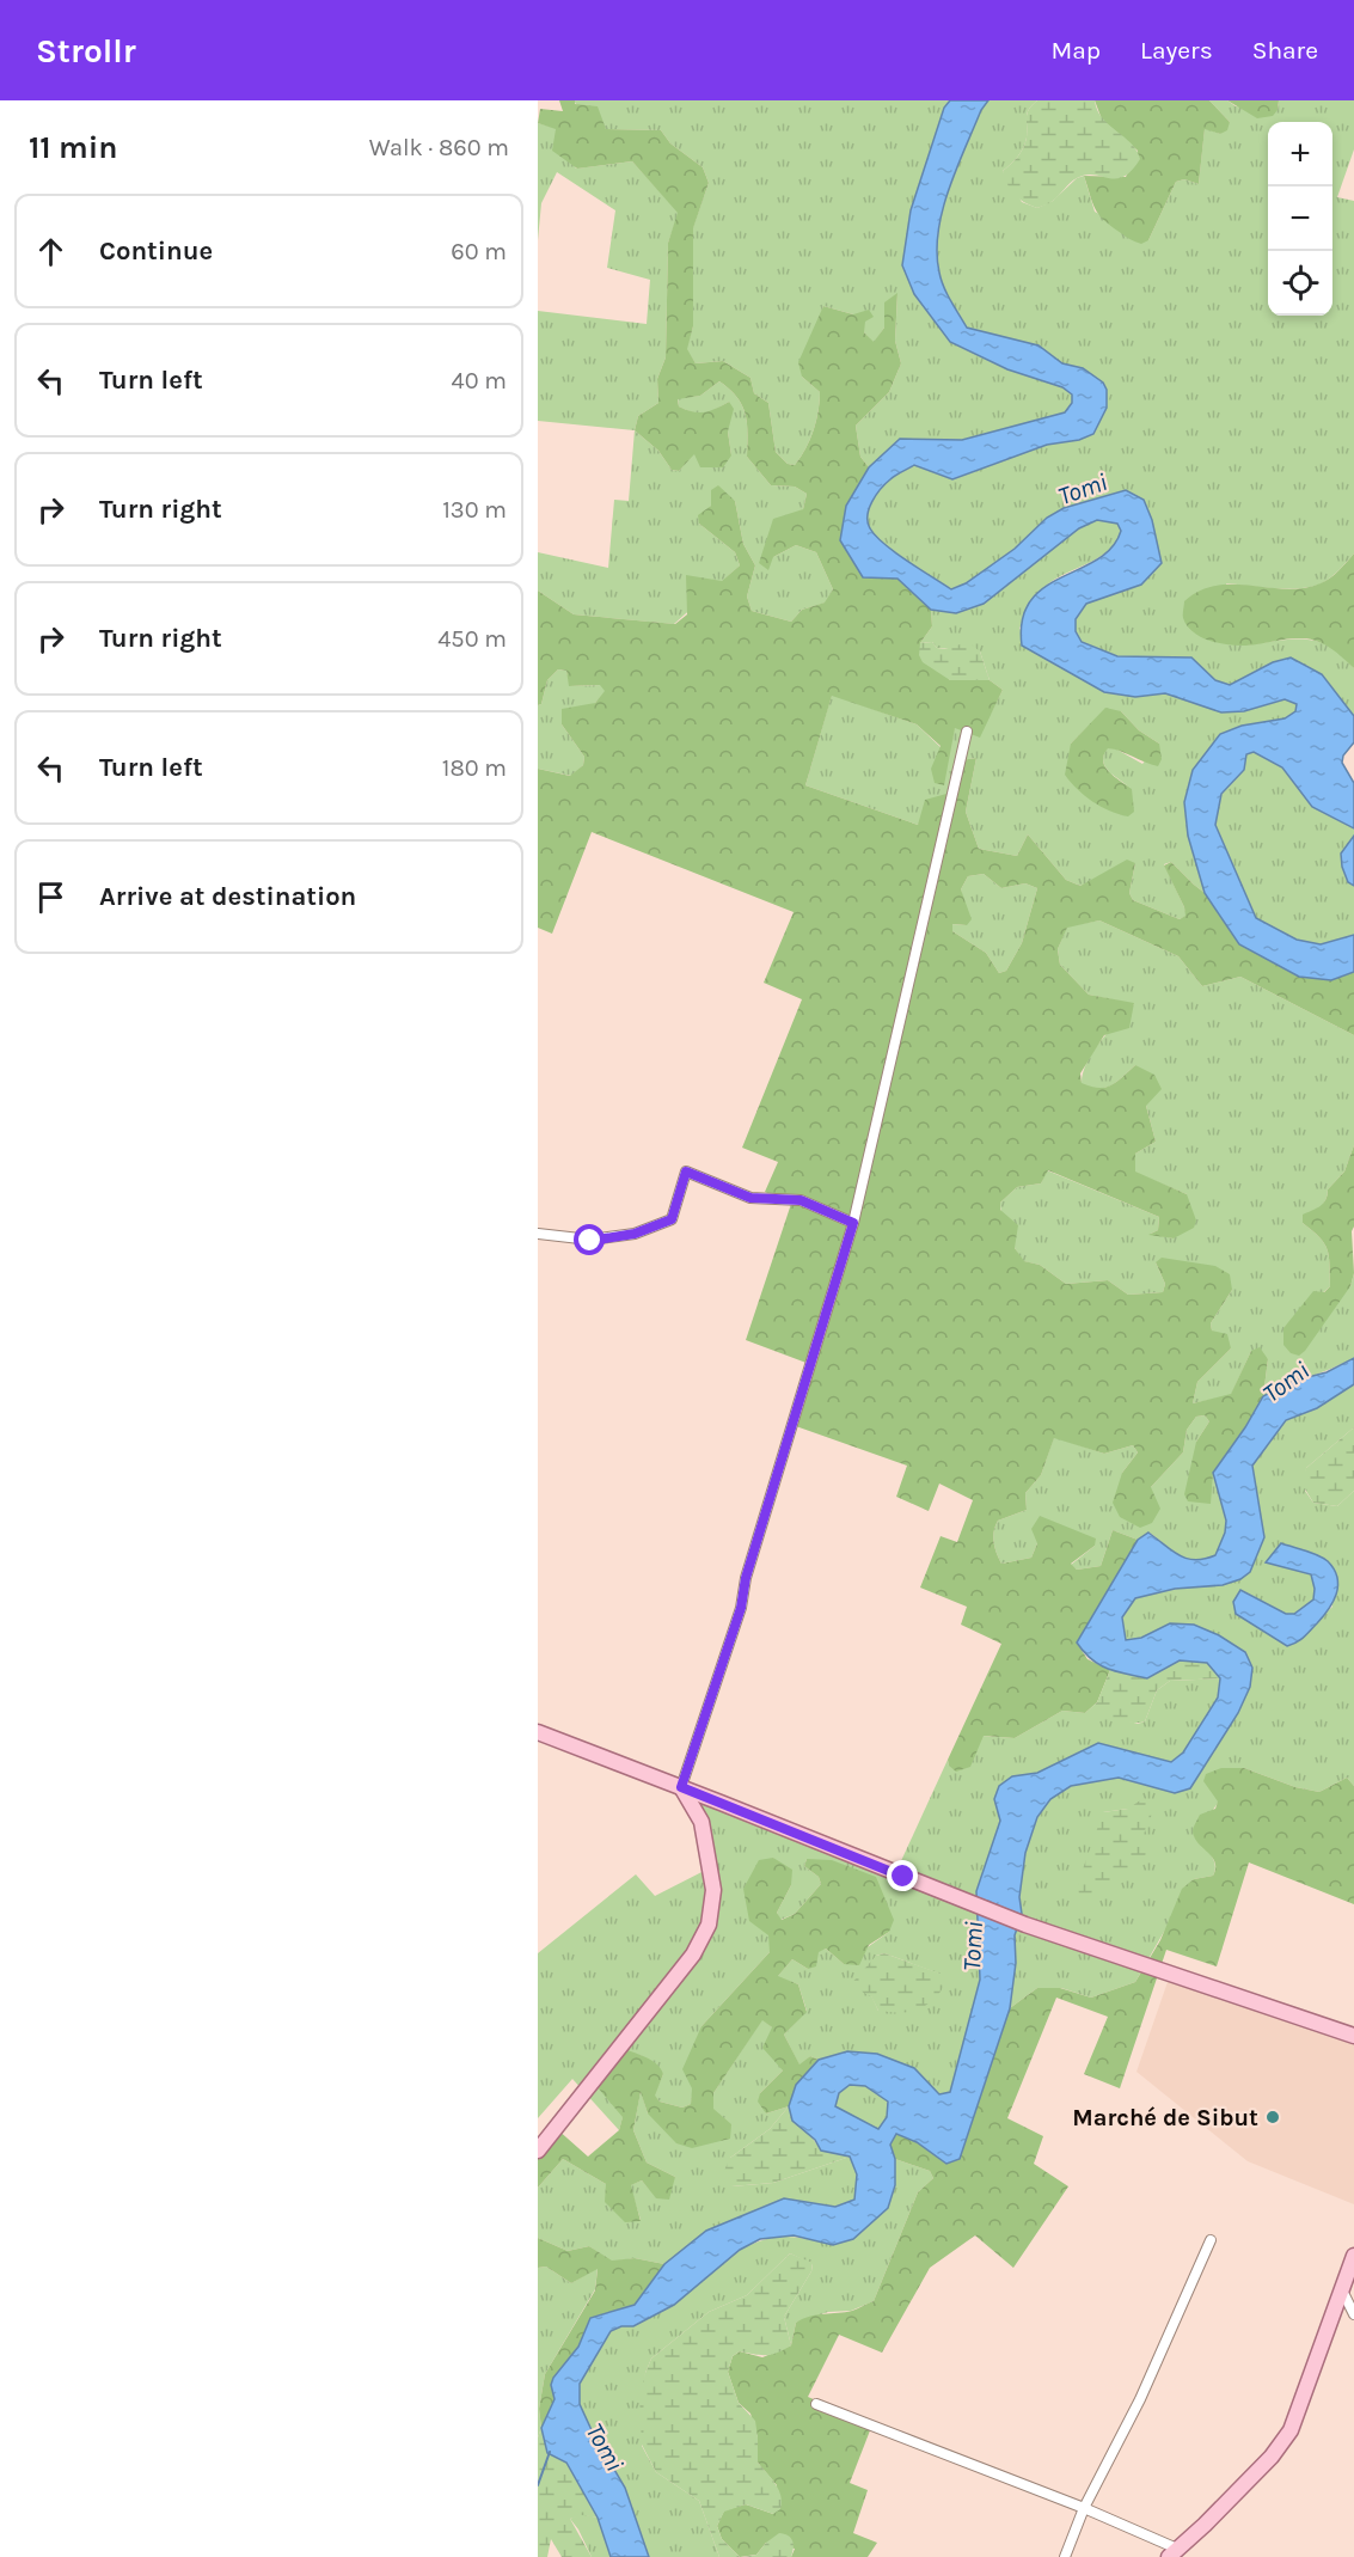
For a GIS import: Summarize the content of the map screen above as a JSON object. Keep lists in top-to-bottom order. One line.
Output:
{"water":["Tomi"],"places":["Marché de Sibut"],"page":{"header":"Strollr","nav":["Map","Layers","Share"],"heading":["11 min","Walk · 860 m"],"map_buttons":["+","−"],"list":[["Continue","60 m"],["Turn left","40 m"],["Turn right","130 m"],["Turn right","450 m"],["Turn left","180 m"],"Arrive at destination"]}}
